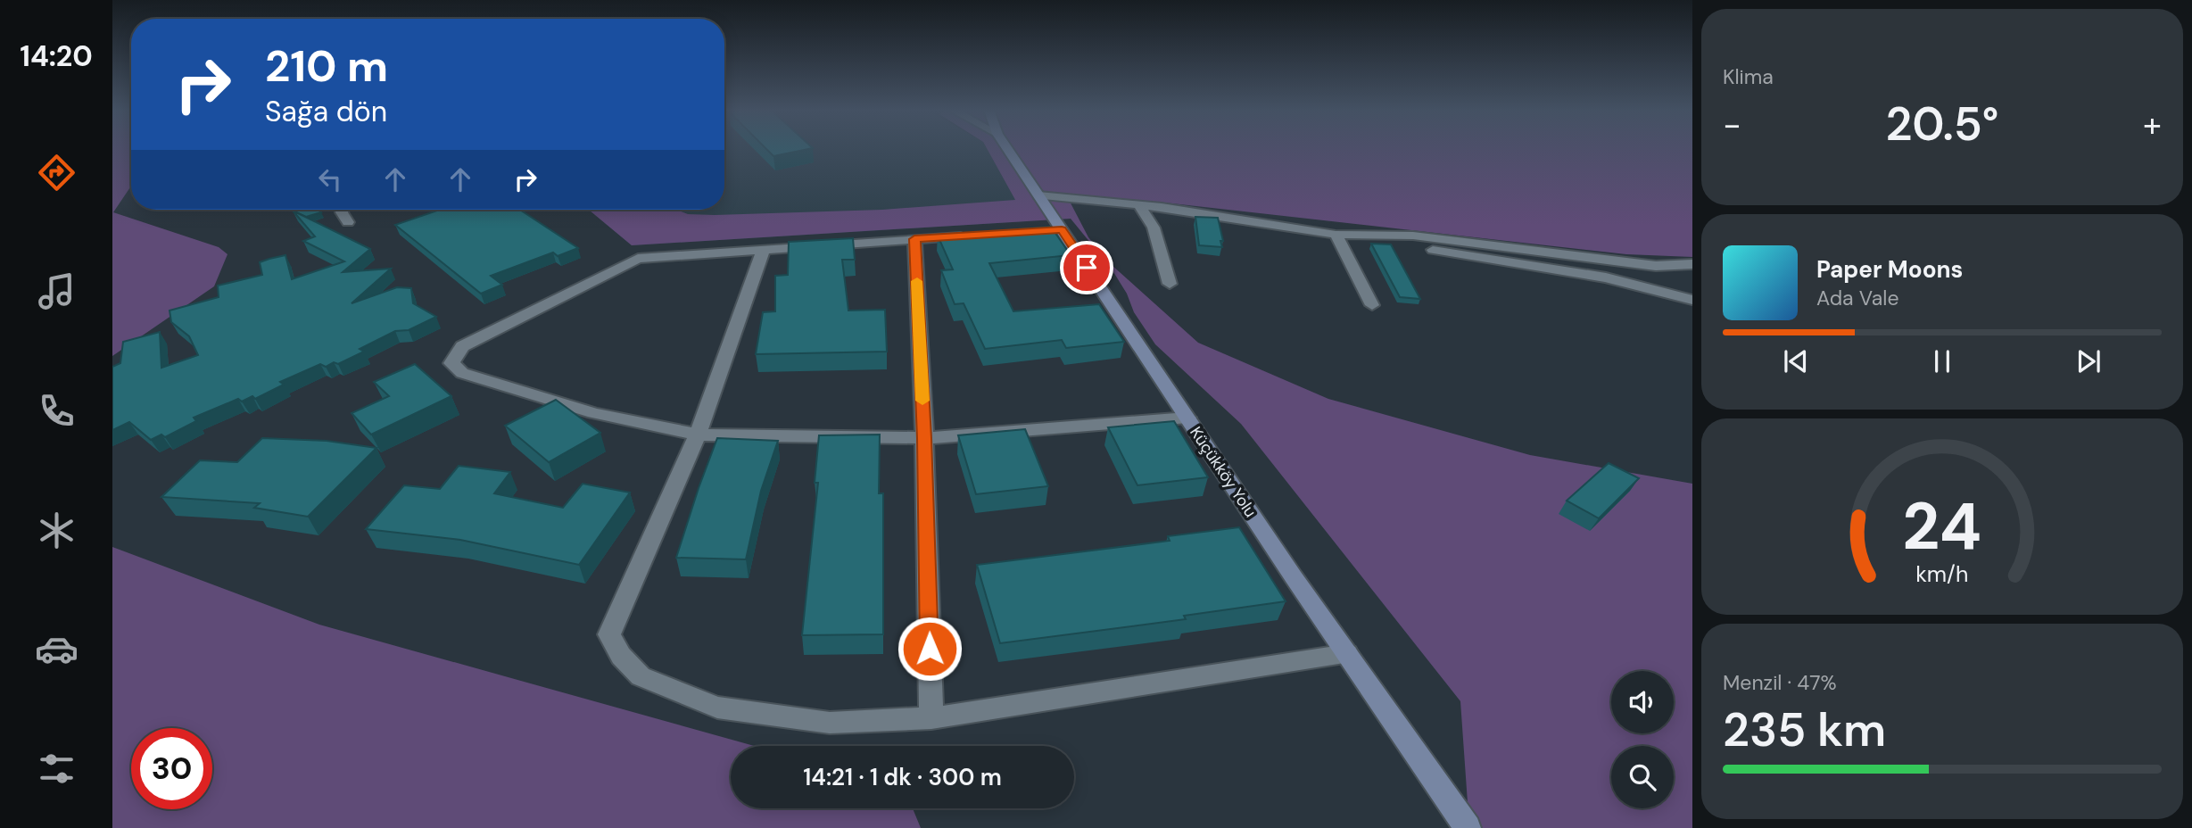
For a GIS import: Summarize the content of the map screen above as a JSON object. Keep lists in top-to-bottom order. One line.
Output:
{"streets":{"main road":["Küçükköy Yolu"]},"page":{"tabs":"14:20","tile":["Klima",["Menzil · 47%","235 km"]],"turn":["210 m","Sağa dön"],"heat":["−","20.5°","+"],"song":["Paper Moons","Ada Vale"],"limit":"30","trip":"14:21 · 1 dk · 300 m","gauge":["24","km/h"]}}
